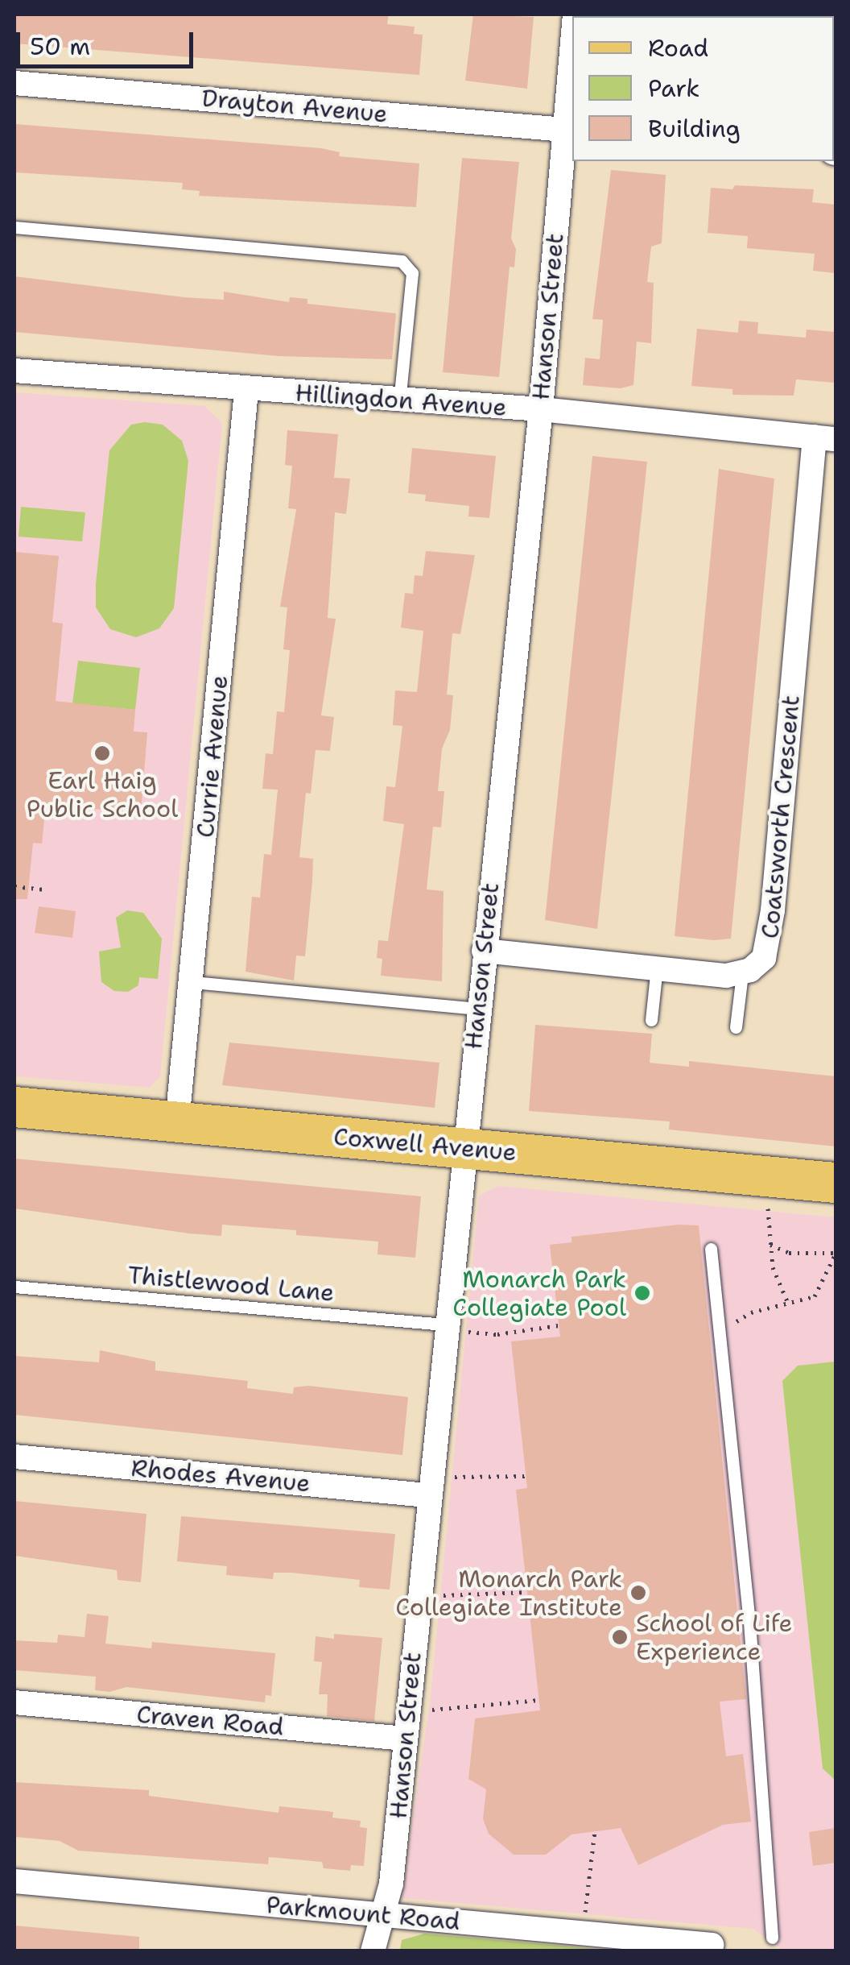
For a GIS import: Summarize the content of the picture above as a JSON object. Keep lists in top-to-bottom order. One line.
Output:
{"streets":{"main road":["Coxwell Avenue"],"street":["Drayton Avenue","Hanson Street","Hillingdon Avenue","Currie Avenue","Coatsworth Crescent","Rhodes Avenue","Craven Road","Parkmount Road"],"lane":["Thistlewood Lane"]},"crossings":[["Drayton Avenue","Hanson Street"],["Hanson Street","Hillingdon Avenue"],["Hanson Street","Coxwell Avenue"],["Hanson Street","Thistlewood Lane"],["Hanson Street","Rhodes Avenue"],["Hanson Street","Craven Road"],["Hanson Street","Parkmount Road"],["Hillingdon Avenue","Currie Avenue"],["Hillingdon Avenue","Coatsworth Crescent"],["Currie Avenue","Coxwell Avenue"]],"places":["Earl Haig Public School","Monarch Park Collegiate Pool","Monarch Park Collegiate Institute","School of Life Experience"],"legend":["Road","Park","Building"],"scale_bar":"50 m"}
